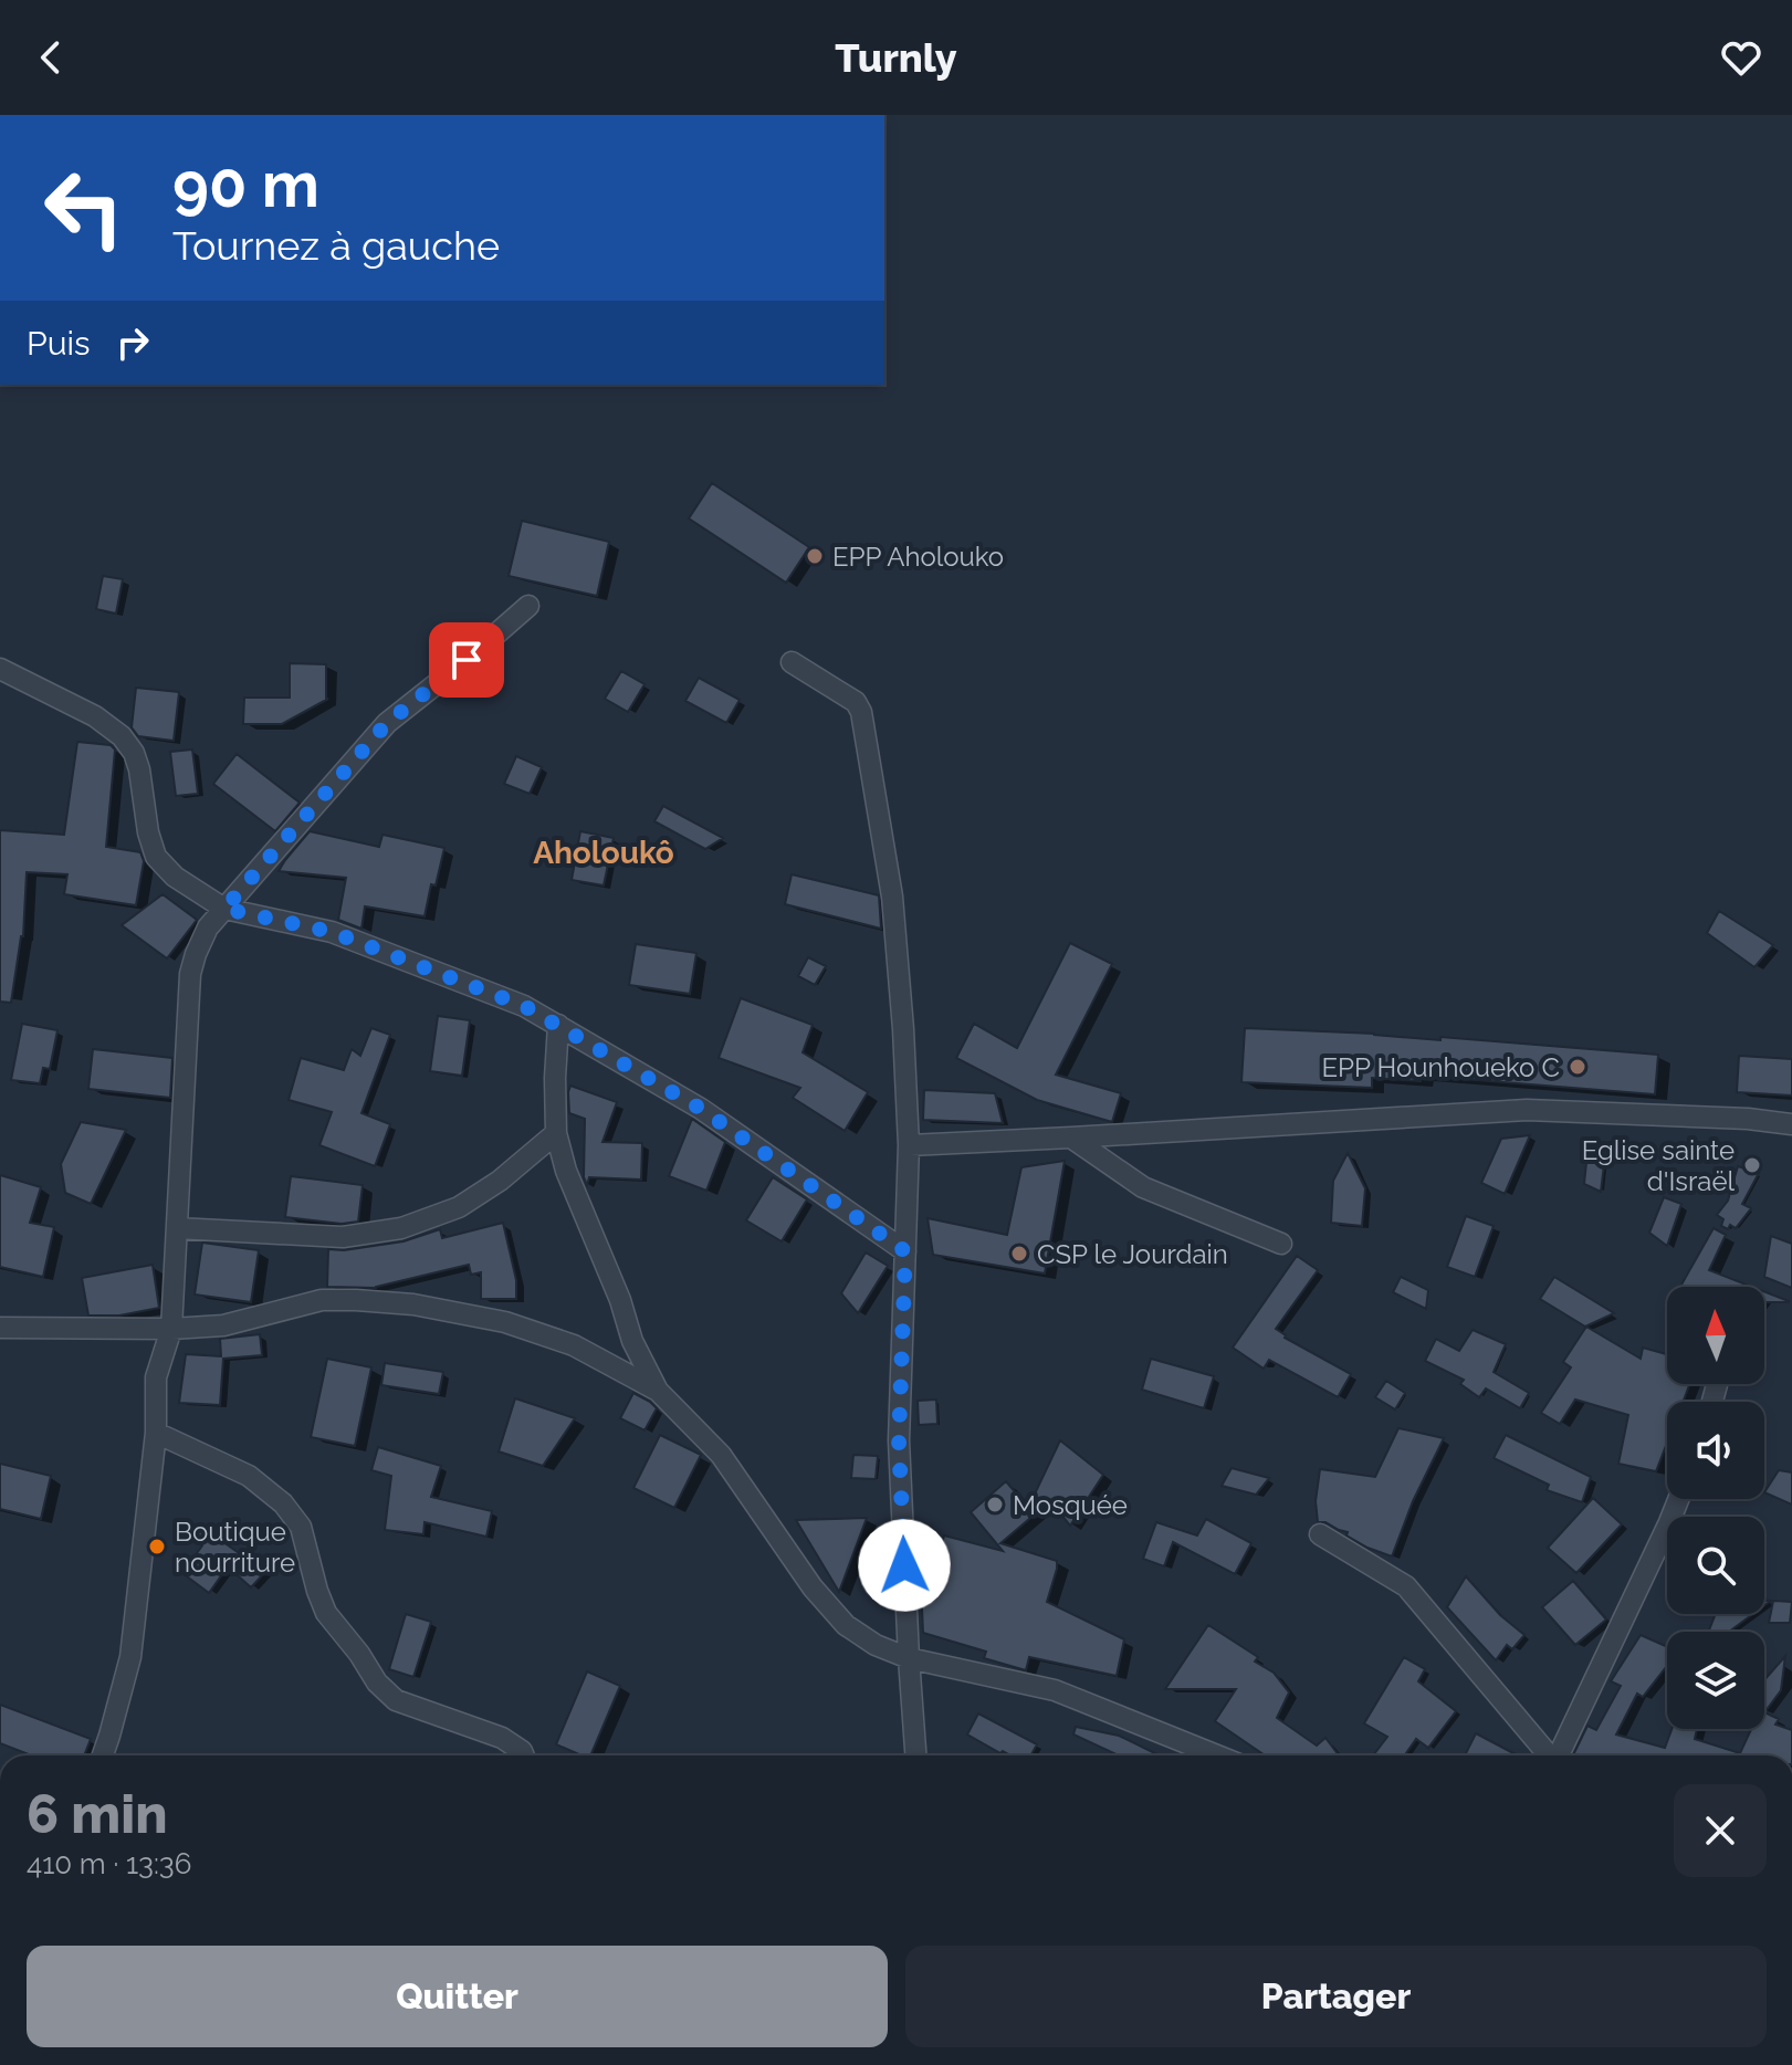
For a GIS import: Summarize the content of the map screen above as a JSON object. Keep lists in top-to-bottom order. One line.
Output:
{"districts":["Aholoukô"],"places":["EPP Aholouko","EPP Hounhoueko C","Eglise sainte d'Israël","CSP le Jourdain","Mosquée","Boutique nourriture"],"north":"top","page":{"header":"Turnly","turn":["90 m","Tournez à gauche"],"then":"Puis","heading":["6 min","410 m · 13:36"],"buttons":["Quitter","Partager"]}}
